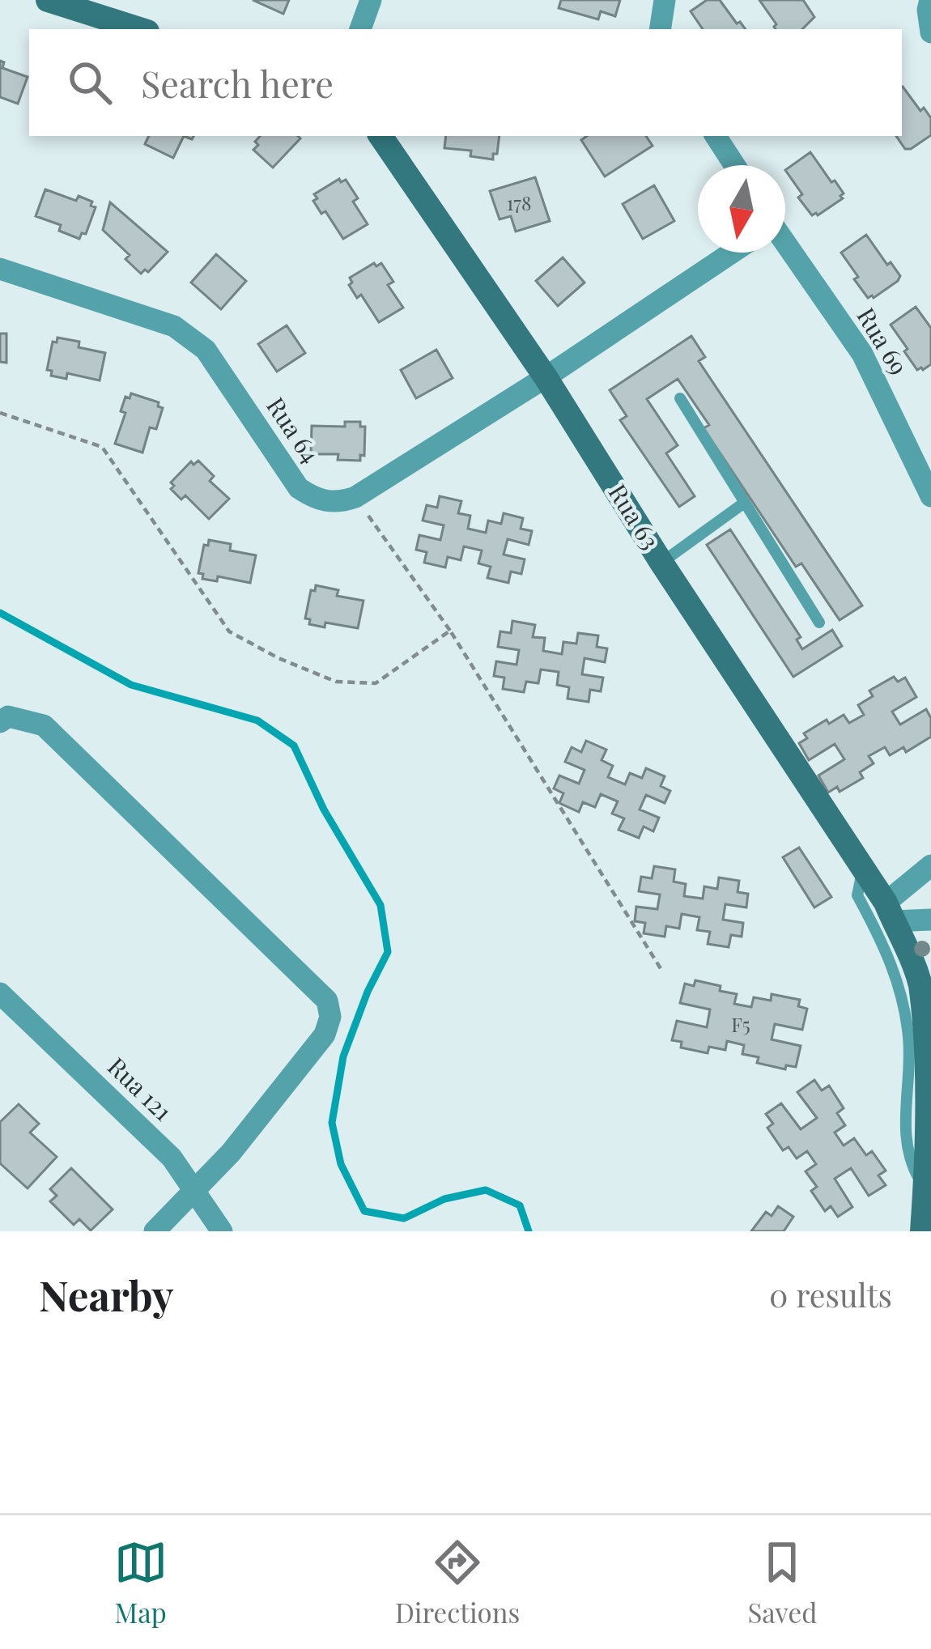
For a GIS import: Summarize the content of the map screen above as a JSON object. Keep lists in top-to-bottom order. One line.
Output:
{"streets":{"street":["Rua 69","Rua 64","Rua 63","Rua 121"]},"crossings":[["Rua 69","Rua 63"]],"house_numbers":["178","F5"],"north":"bottom","page":{"search":"Search here","heading":["Nearby","0 results"],"nav":["Map","Directions","Saved"]}}
